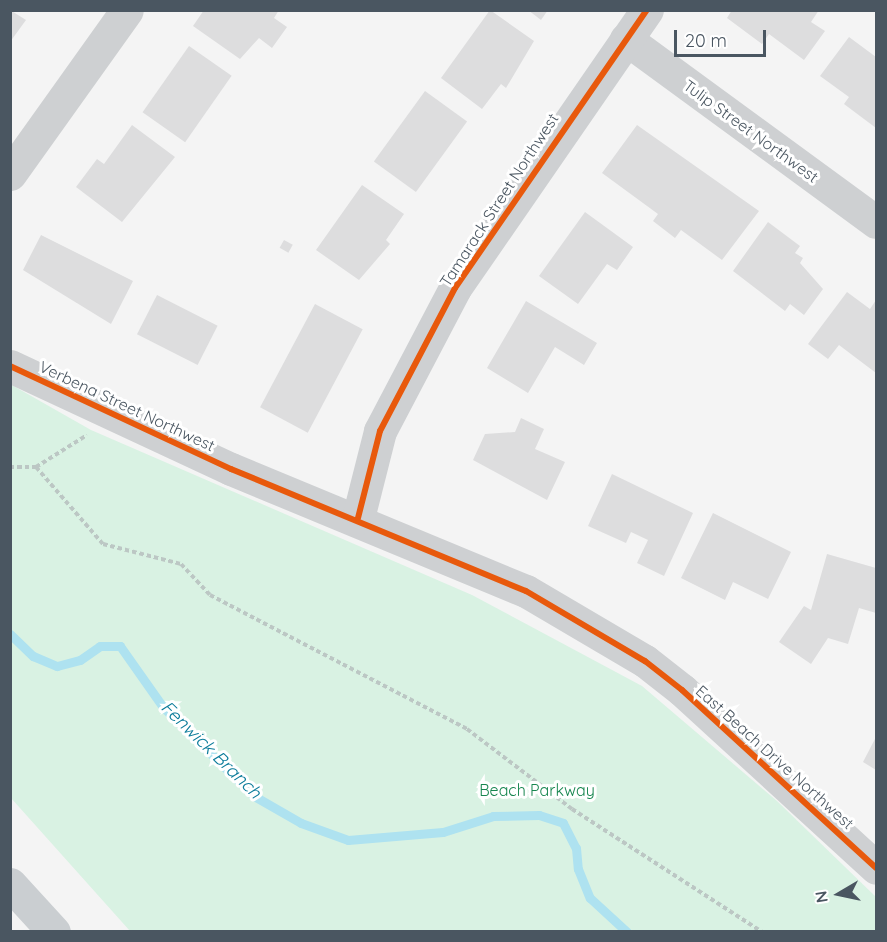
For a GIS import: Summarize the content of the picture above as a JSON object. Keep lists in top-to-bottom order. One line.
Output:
{"streets":{"street":["Tulip Street Northwest","Tamarack Street Northwest","Verbena Street Northwest","East Beach Drive Northwest"]},"crossings":[["Tulip Street Northwest","Tamarack Street Northwest"],["Tamarack Street Northwest","East Beach Drive Northwest"],["Verbena Street Northwest","East Beach Drive Northwest"]],"water":["Fenwick Branch"],"parks":["Beach Parkway"],"scale_bar":"20 m","north":"left"}
